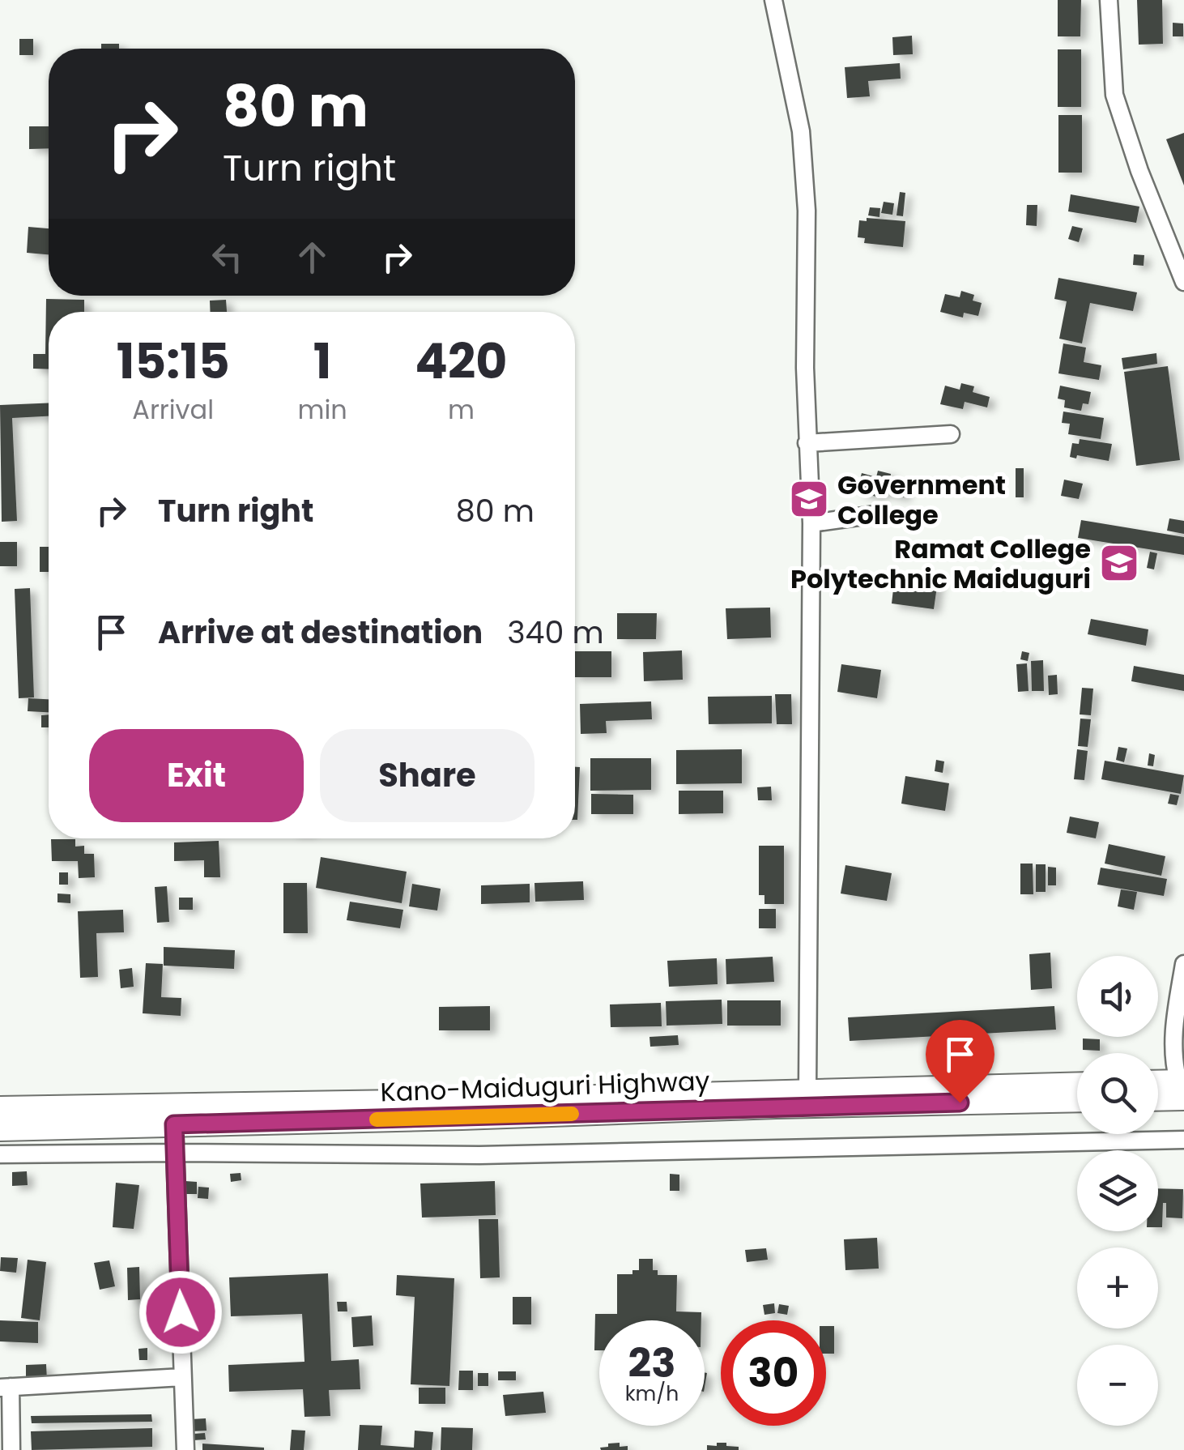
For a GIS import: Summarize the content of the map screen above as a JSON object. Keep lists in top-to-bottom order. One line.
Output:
{"streets":{"highway":["Kano-Maiduguri Highway"]},"places":{"school or university":["Government College","Ramat College Polytechnic Maiduguri"]},"page":{"turn":["80 m","Turn right"],"eta":["15:15","Arrival","1","min","420","m"],"list":[{"name":"Turn right","value":"80 m"},{"name":"Arrive at destination","value":"340 m"}],"buttons":["Exit","Share"],"map_buttons":["+","−"],"speed":"23 km/h","limit":"30"}}
